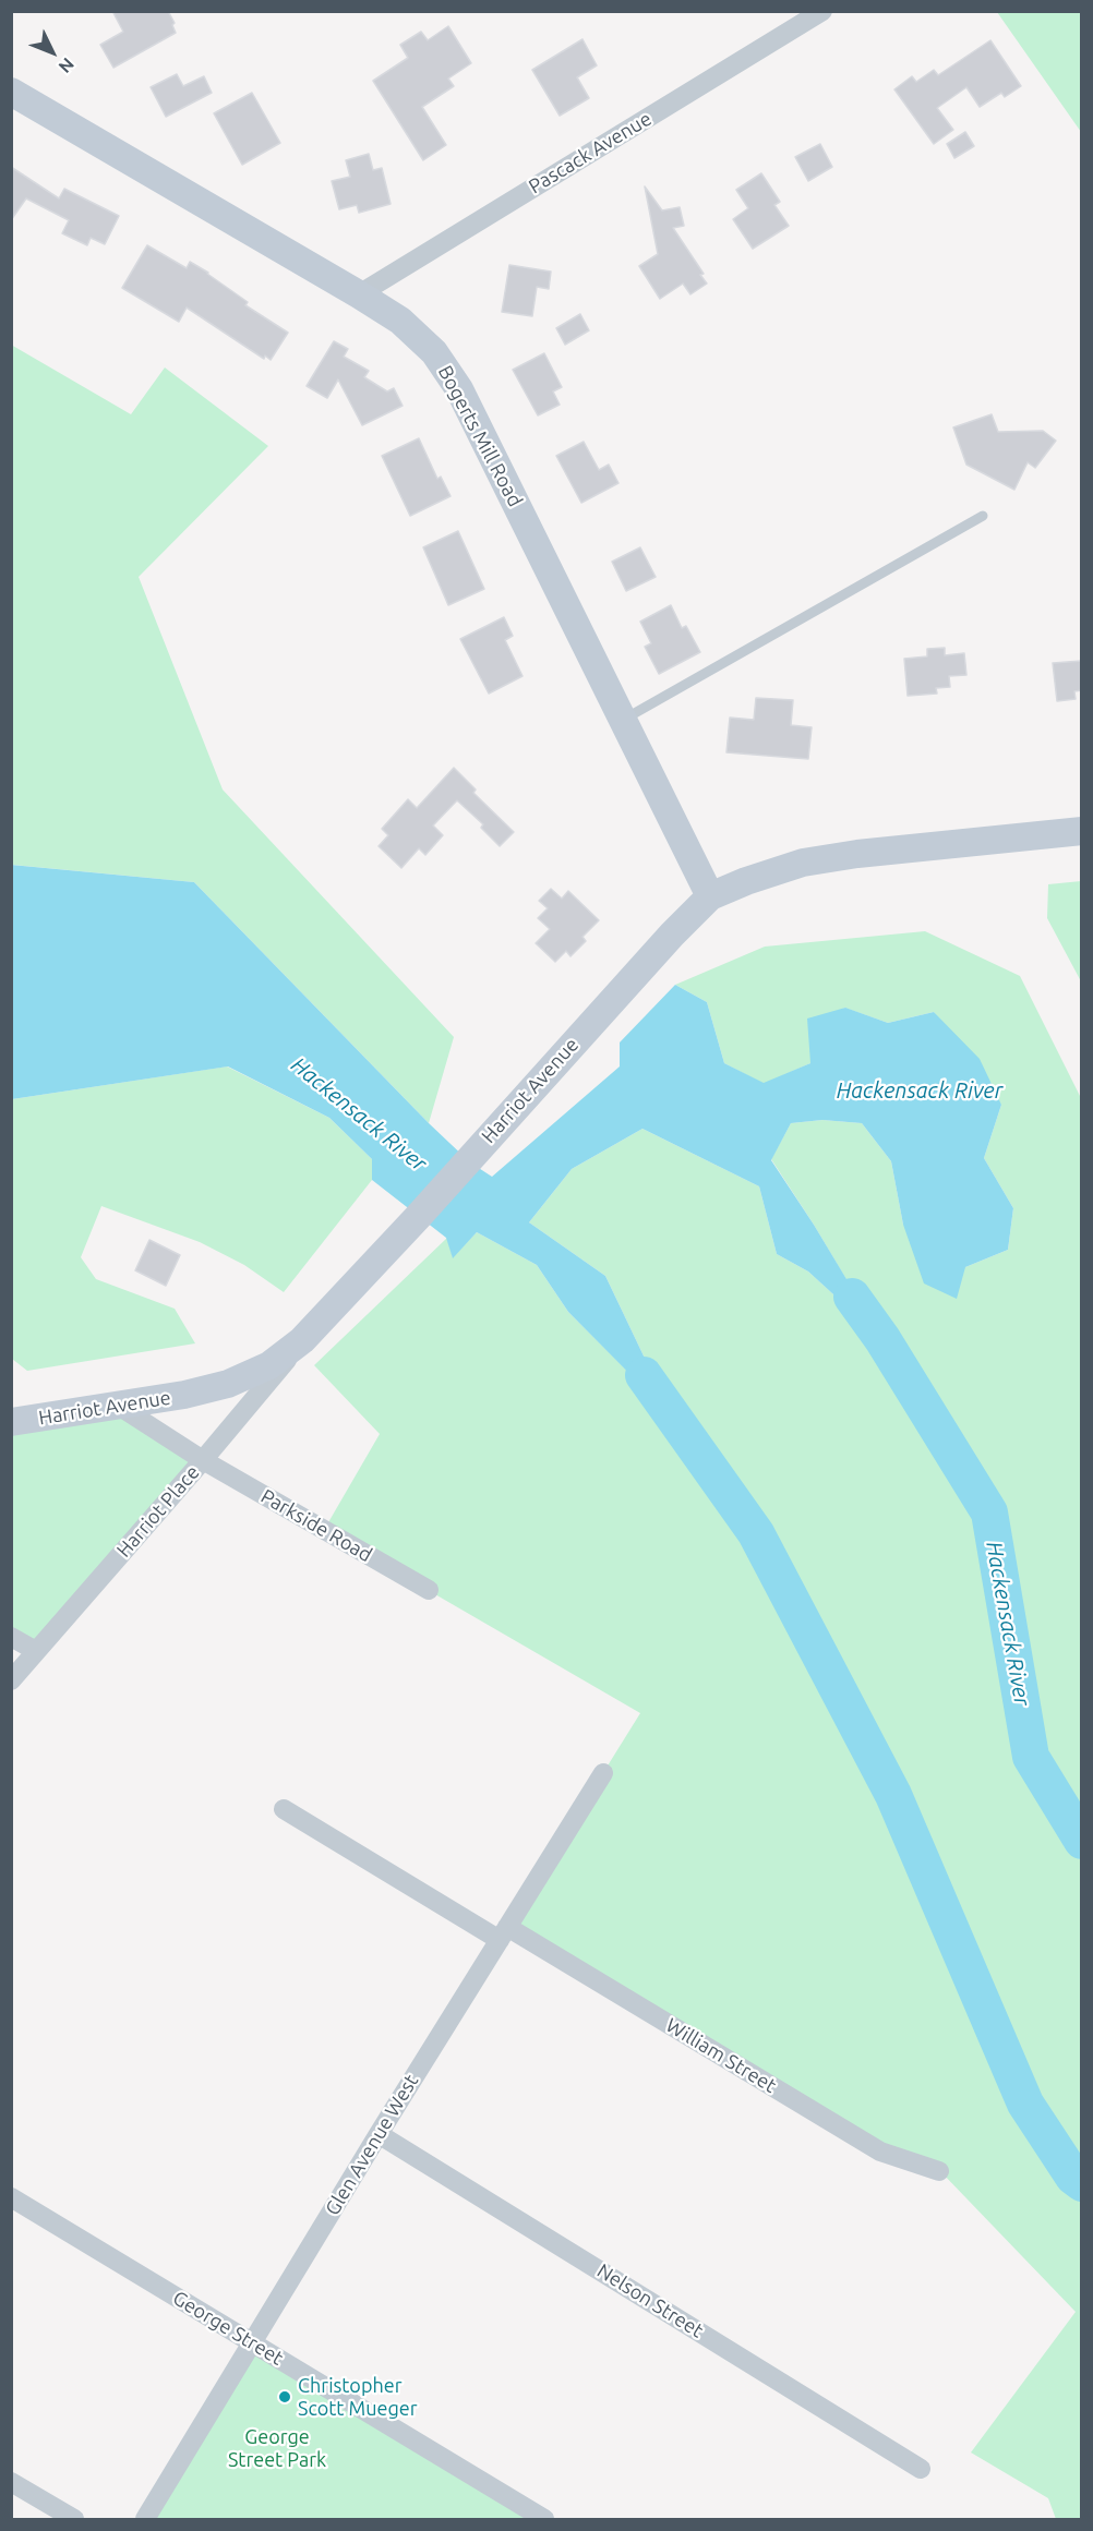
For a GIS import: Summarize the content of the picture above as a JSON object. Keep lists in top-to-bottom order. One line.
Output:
{"streets":{"street":["Pascack Avenue","Bogerts Mill Road","Harriot Avenue","Harriot Place","Parkside Road","William Street","Glen Avenue West","Nelson Street","George Street"]},"crossings":[["Pascack Avenue","Bogerts Mill Road"],["Bogerts Mill Road","Harriot Avenue"],["Harriot Avenue","Harriot Place"],["Harriot Avenue","Parkside Road"],["Harriot Place","Parkside Road"],["William Street","Glen Avenue West"],["Glen Avenue West","Nelson Street"],["Glen Avenue West","George Street"]],"water":["Hackensack River"],"parks":["George Street Park"],"places":["Christopher Scott Mueger"],"north":"bottom right"}
